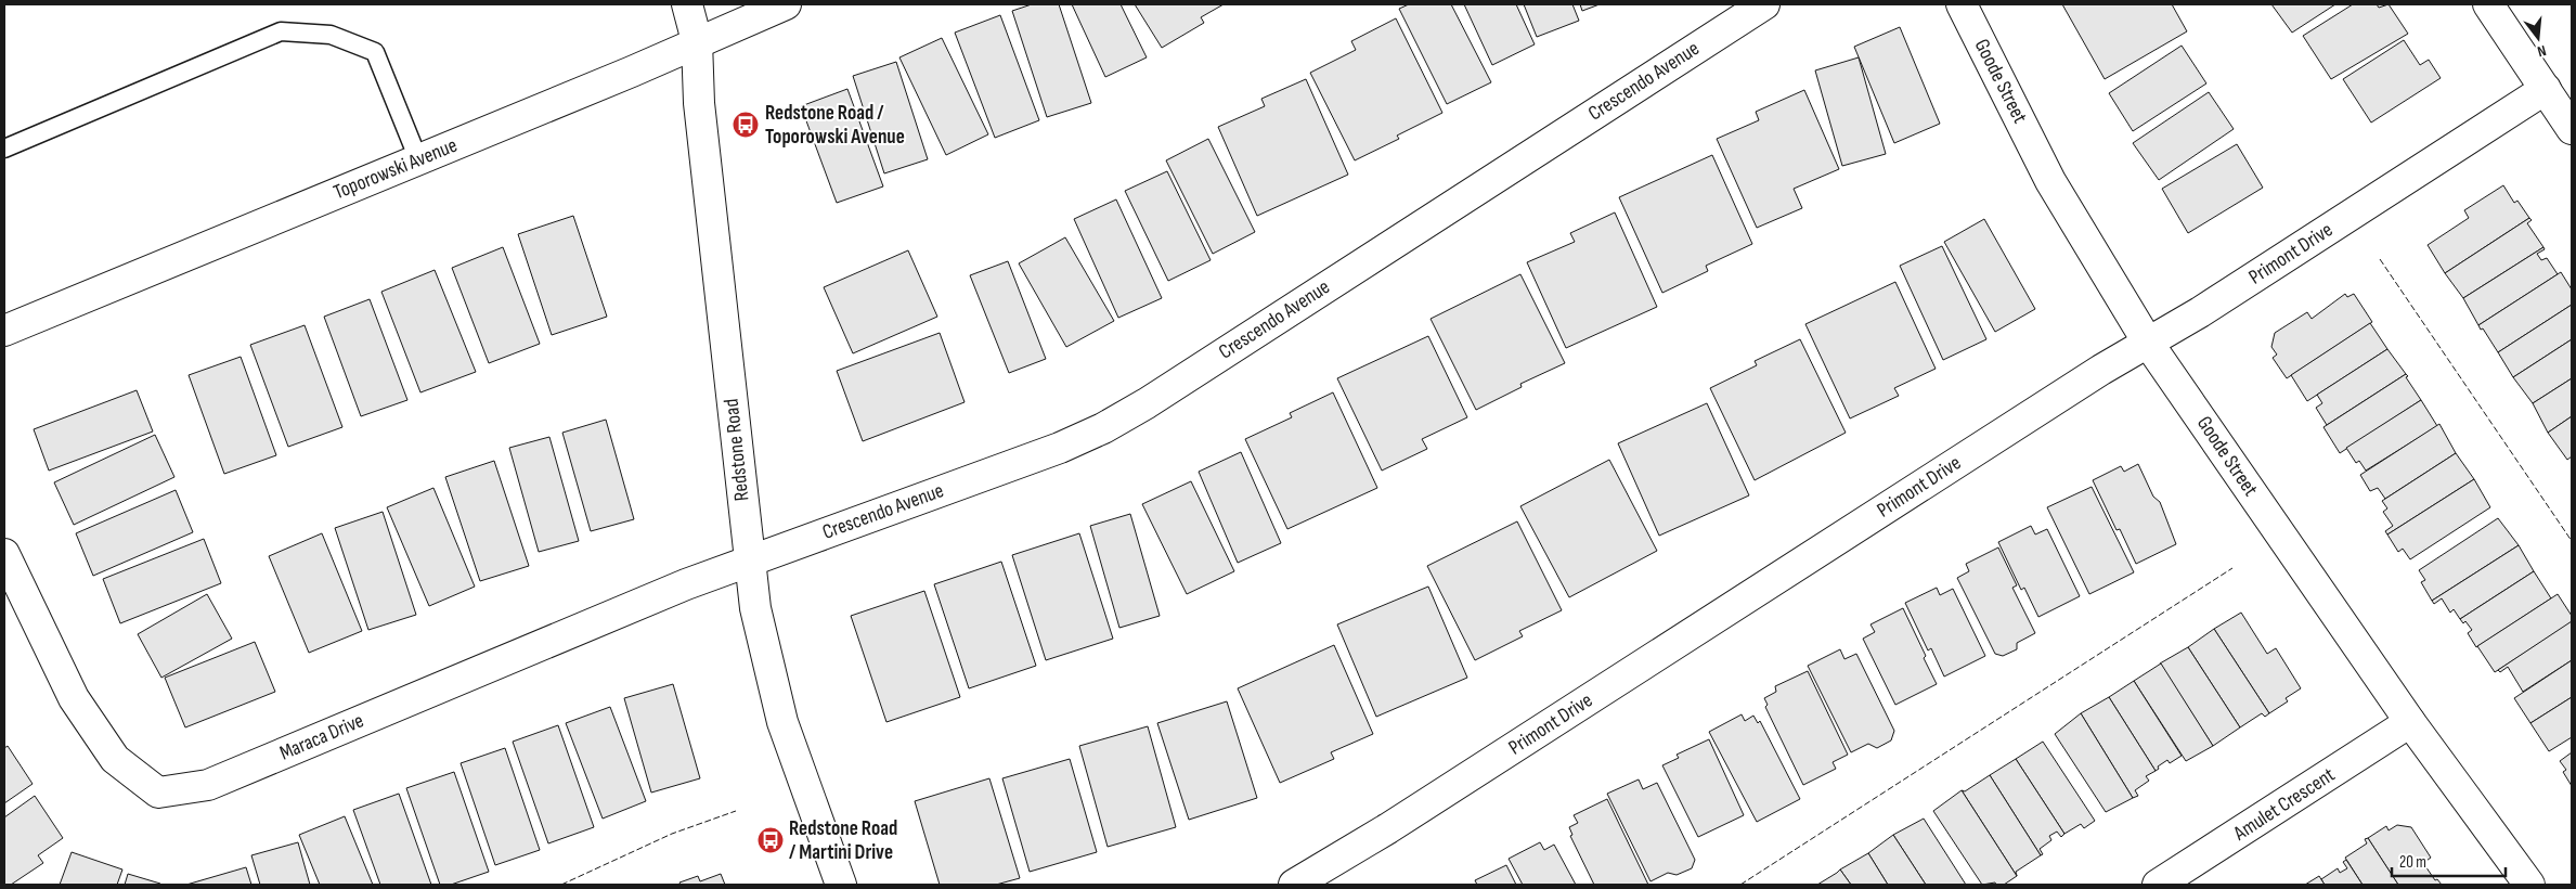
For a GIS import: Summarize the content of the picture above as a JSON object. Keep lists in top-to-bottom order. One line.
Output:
{"streets":{"street":["Crescendo Avenue","Goode Street","Toporowski Avenue","Primont Drive","Redstone Road","Maraca Drive","Amulet Crescent"]},"crossings":[["Crescendo Avenue","Redstone Road"],["Crescendo Avenue","Maraca Drive"],["Goode Street","Primont Drive"],["Goode Street","Amulet Crescent"],["Toporowski Avenue","Redstone Road"],["Redstone Road","Maraca Drive"]],"places":{"bus stop":["Redstone Road / Toporowski Avenue","Redstone Road / Martini Drive"]},"scale_bar":"20 m","north":"bottom"}
